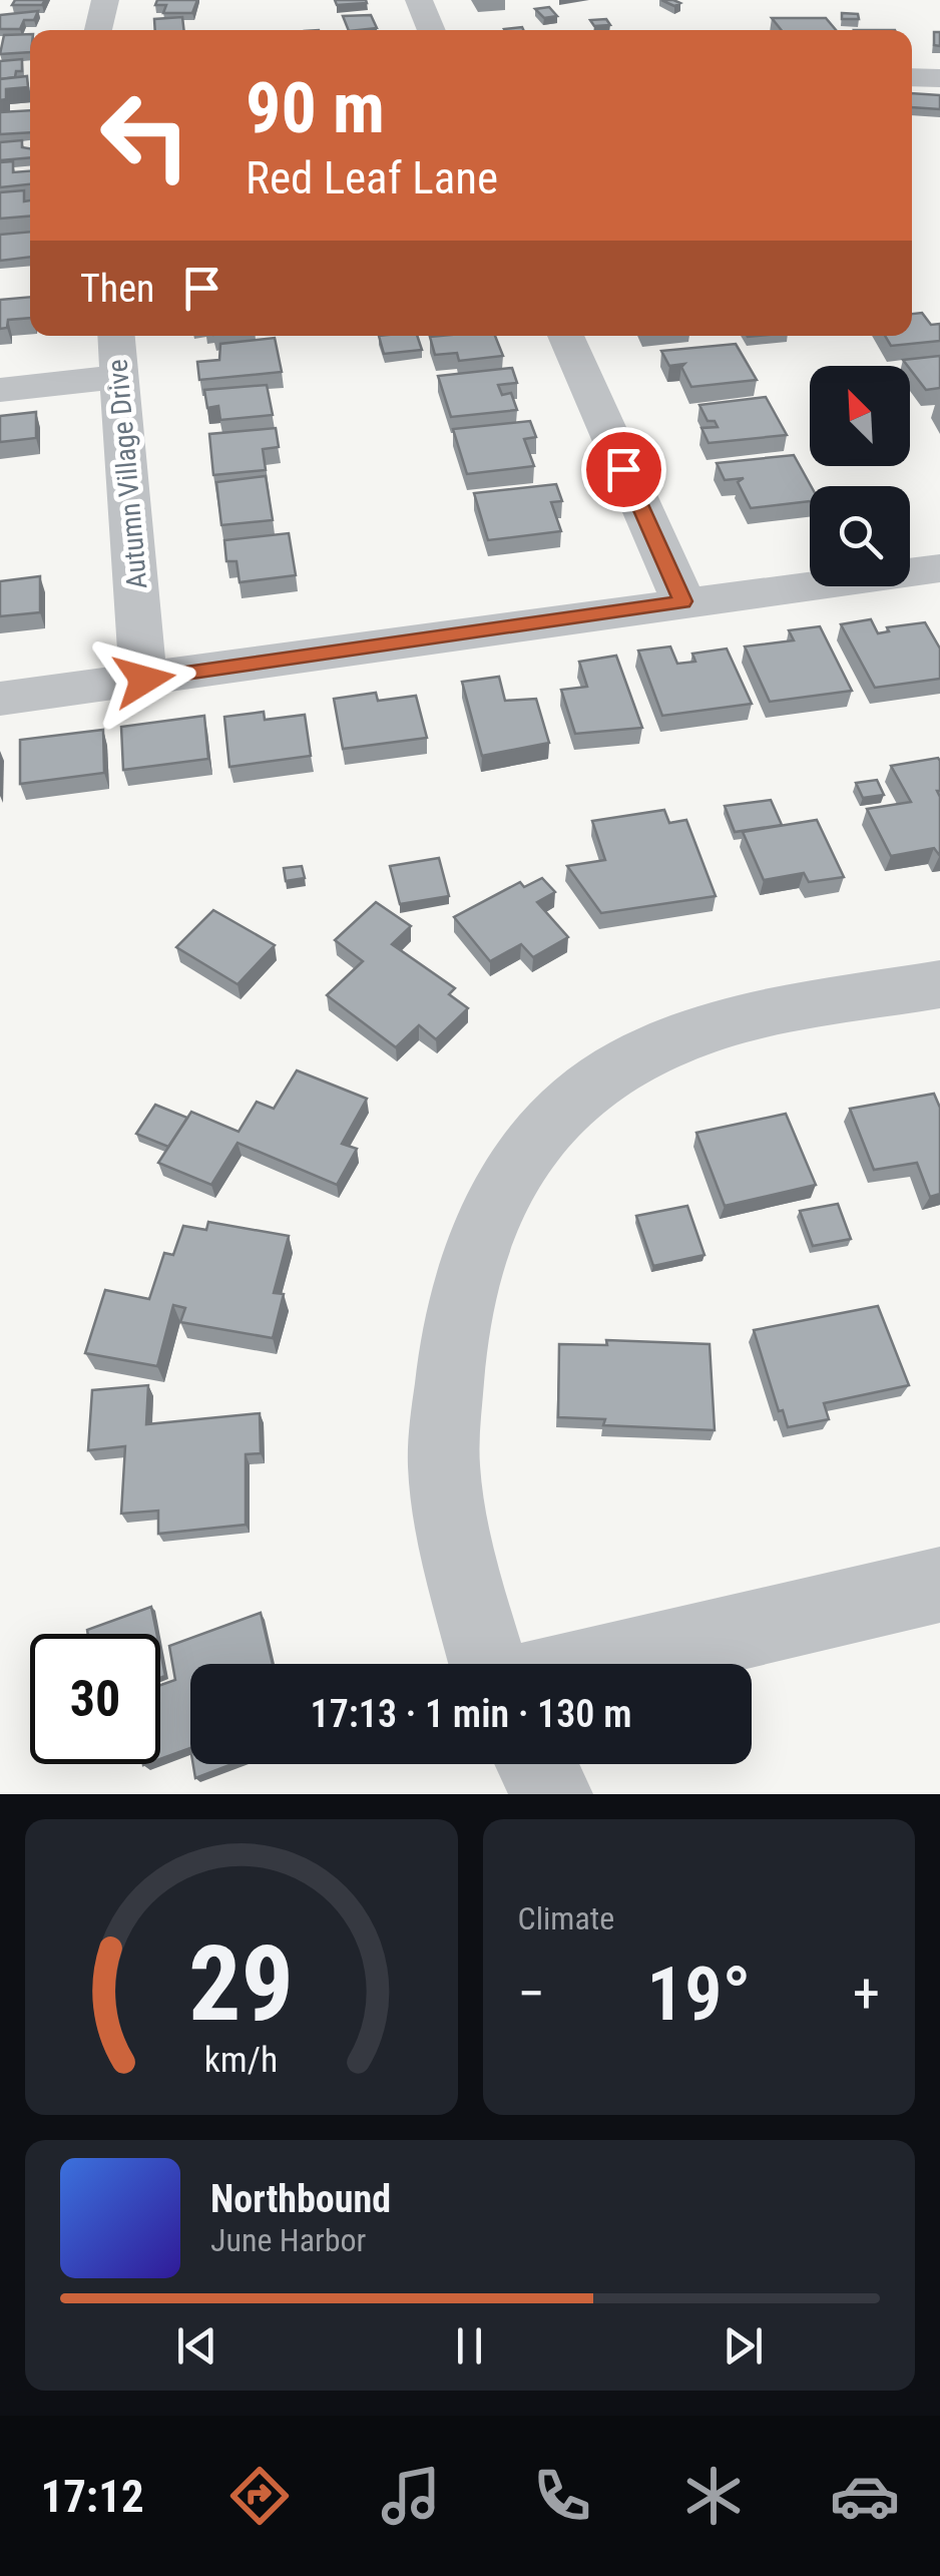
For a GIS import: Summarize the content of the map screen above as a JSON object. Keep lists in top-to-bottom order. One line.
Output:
{"streets":{"street":["Autumn Village Drive"]},"north":"top left","page":{"turn":["90 m","Red Leaf Lane"],"then":"Then","limit":"30","trip":"17:13 · 1 min · 130 m","tile":"Climate","heat":["−","19°","+"],"song":["Northbound","June Harbor"],"tabs":"17:12","gauge":["29","km/h"]}}
